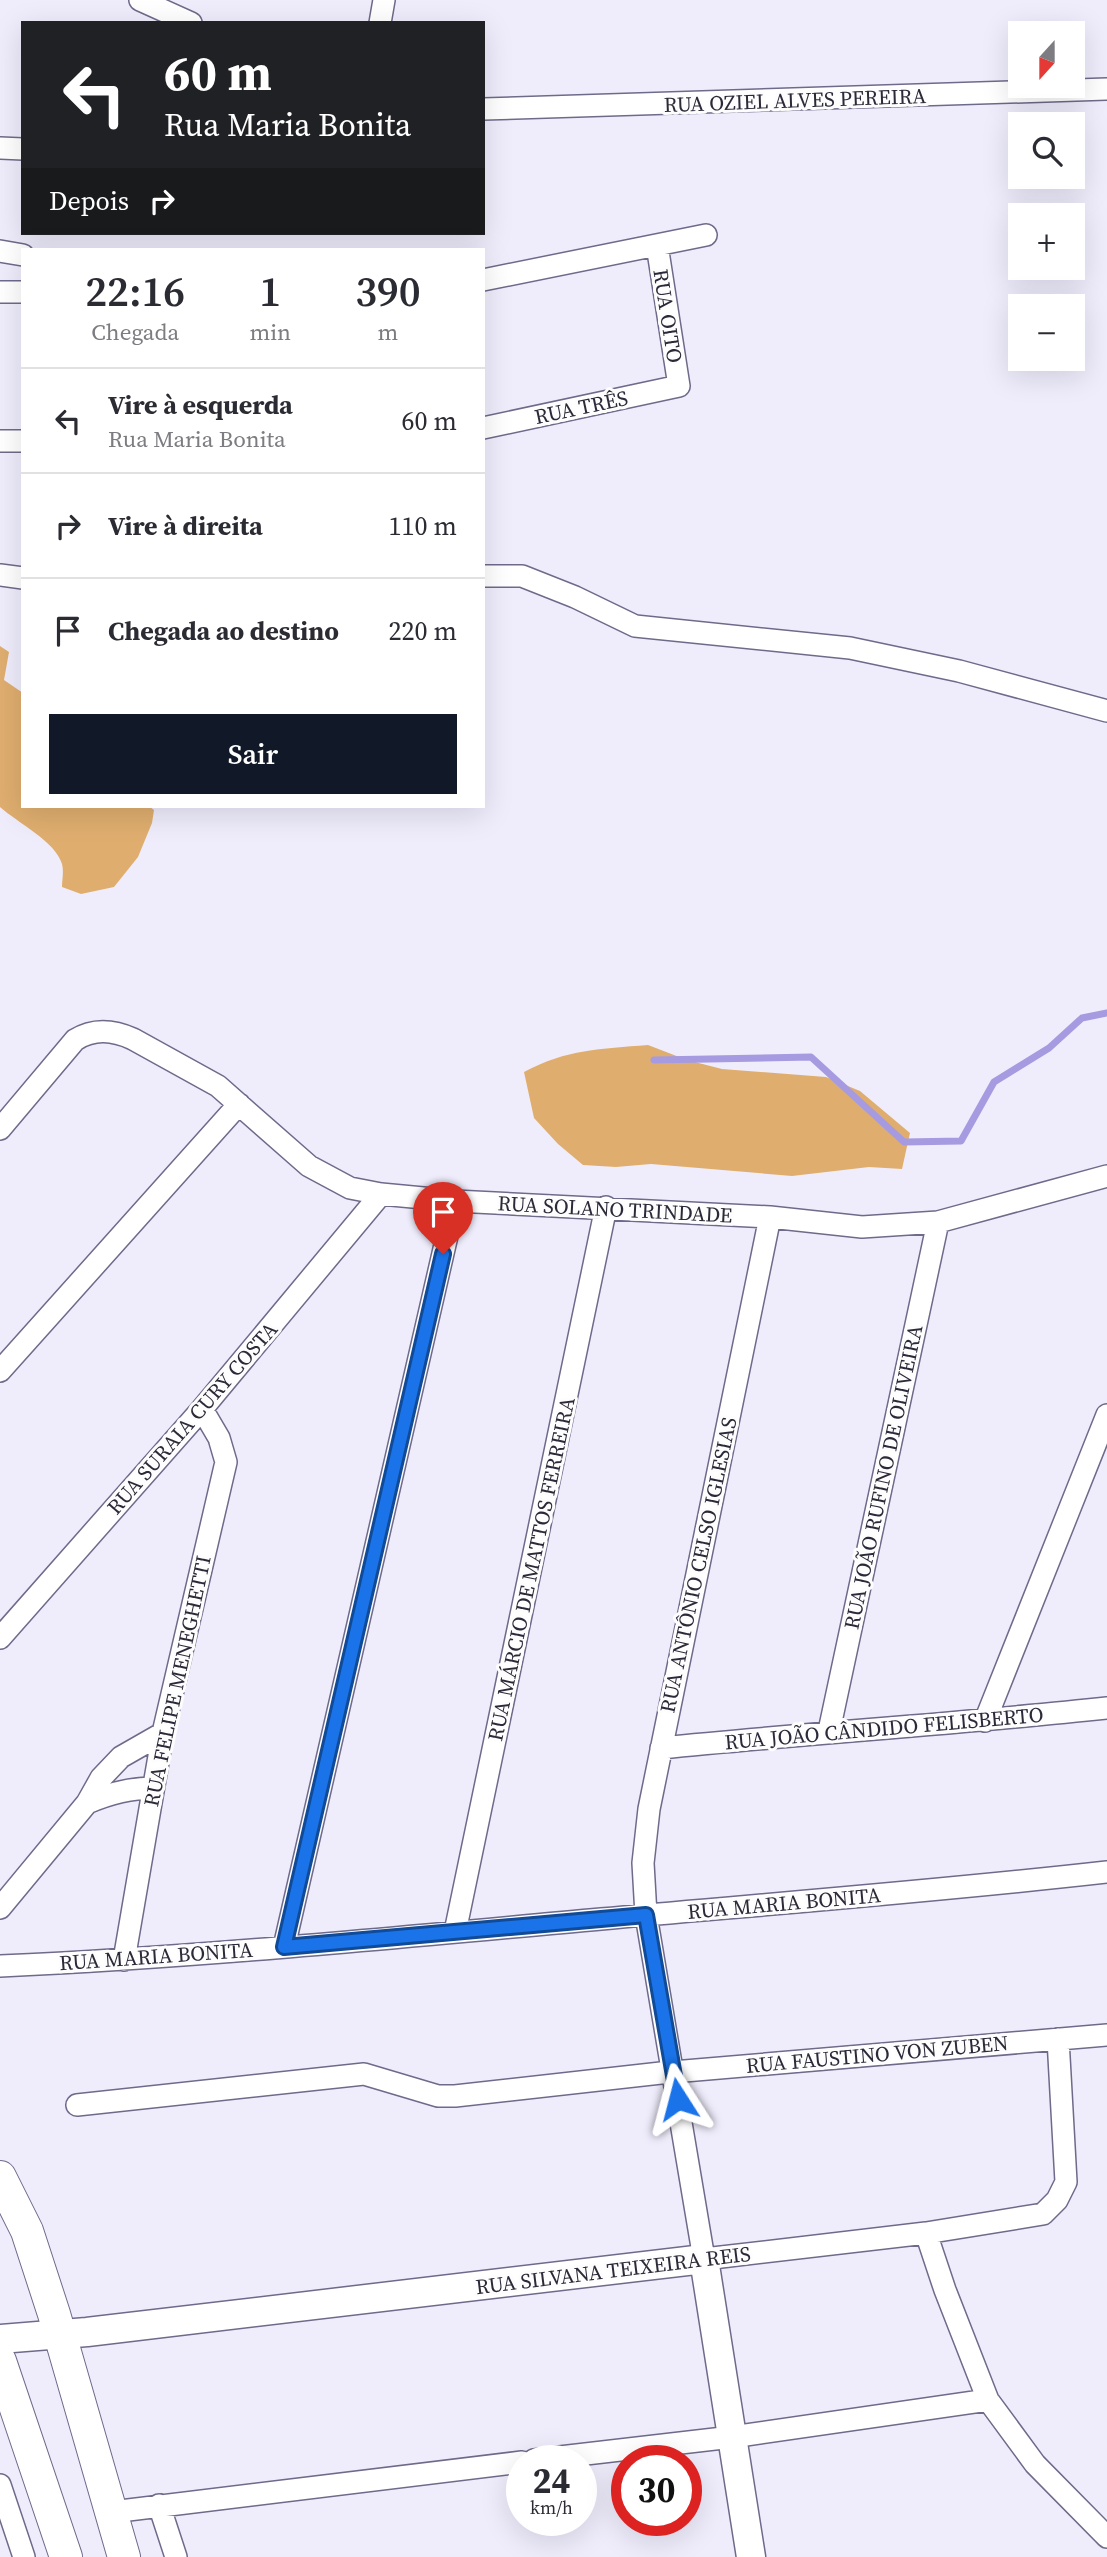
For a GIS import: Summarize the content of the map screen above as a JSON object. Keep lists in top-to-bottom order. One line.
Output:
{"streets":{"street":["RUA OZIEL ALVES PEREIRA","RUA OITO","RUA TRÊS","RUA SOLANO TRINDADE","RUA SURAIA CURY COSTA","RUA JOÃO RUFINO DE OLIVEIRA","RUA ANTÔNIO CELSO IGLESIAS","RUA MÁRCIO DE MATTOS FERREIRA","RUA FELIPE MENEGHETTI","RUA JOÃO CÂNDIDO FELISBERTO","RUA MARIA BONITA","RUA FAUSTINO VON ZUBEN","RUA SILVANA TEIXEIRA REIS"]},"crossings":[["RUA OITO","RUA TRÊS"],["RUA SOLANO TRINDADE","RUA SURAIA CURY COSTA"],["RUA SOLANO TRINDADE","RUA JOÃO RUFINO DE OLIVEIRA"],["RUA SOLANO TRINDADE","RUA ANTÔNIO CELSO IGLESIAS"],["RUA SOLANO TRINDADE","RUA MÁRCIO DE MATTOS FERREIRA"],["RUA SURAIA CURY COSTA","RUA FELIPE MENEGHETTI"],["RUA JOÃO RUFINO DE OLIVEIRA","RUA JOÃO CÂNDIDO FELISBERTO"],["RUA ANTÔNIO CELSO IGLESIAS","RUA JOÃO CÂNDIDO FELISBERTO"],["RUA ANTÔNIO CELSO IGLESIAS","RUA MARIA BONITA"],["RUA ANTÔNIO CELSO IGLESIAS","RUA FAUSTINO VON ZUBEN"],["RUA ANTÔNIO CELSO IGLESIAS","RUA SILVANA TEIXEIRA REIS"],["RUA MÁRCIO DE MATTOS FERREIRA","RUA MARIA BONITA"],["RUA FELIPE MENEGHETTI","RUA MARIA BONITA"],["RUA FAUSTINO VON ZUBEN","RUA SILVANA TEIXEIRA REIS"]],"north":"bottom","page":{"map_buttons":["+","−"],"turn":["60 m","Rua Maria Bonita"],"then":"Depois","eta":["22:16","Chegada","1","min","390","m"],"list":[{"name":"Vire à esquerda","note":"Rua Maria Bonita","value":"60 m"},{"name":"Vire à direita","value":"110 m"},{"name":"Chegada ao destino","value":"220 m"}],"buttons":"Sair","speed":"24 km/h","limit":"30"}}
